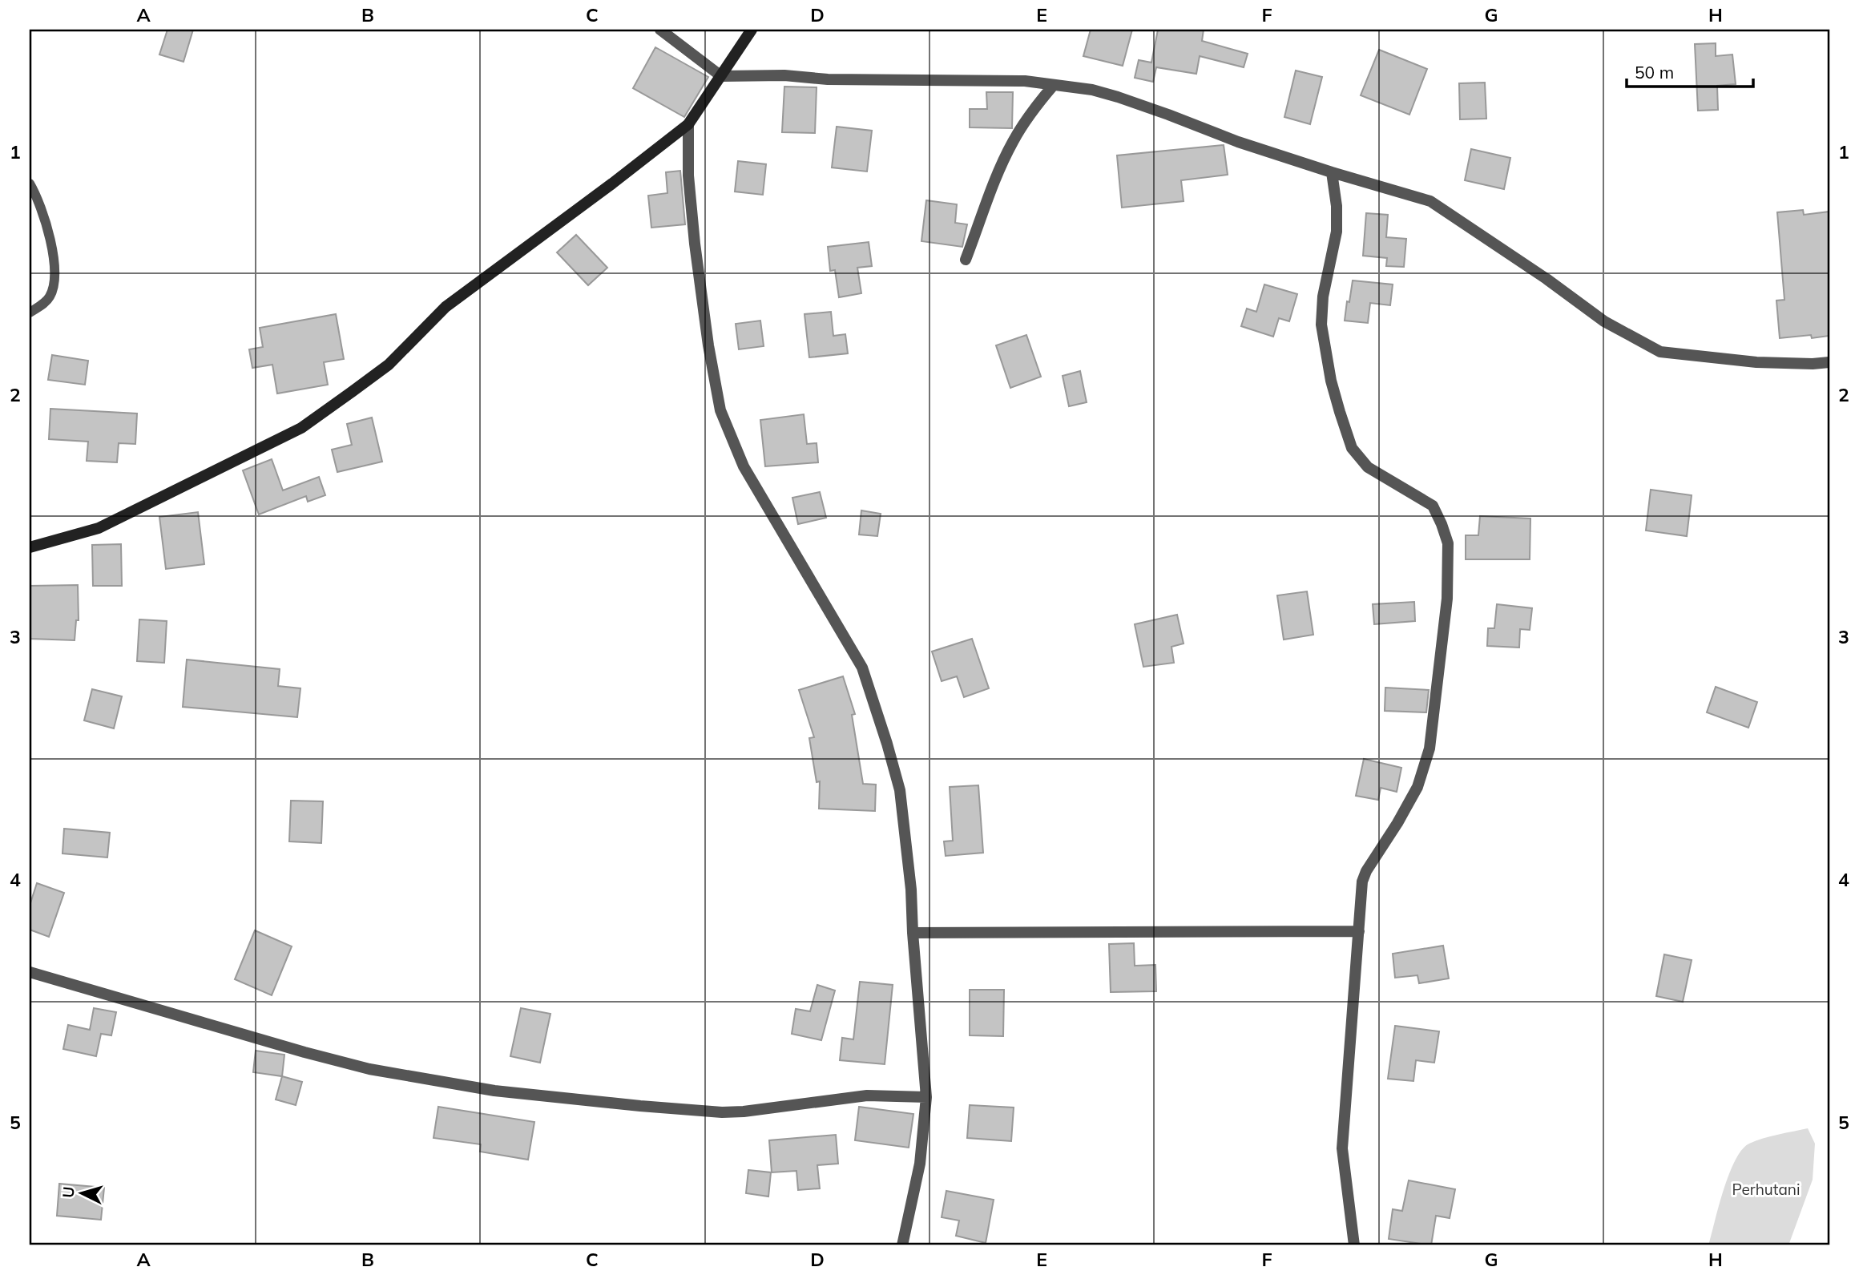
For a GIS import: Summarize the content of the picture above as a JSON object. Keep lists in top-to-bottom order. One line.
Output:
{"parks":["Perhutani"],"scale_bar":"50 m","north":"left","grid":{"columns":["A","B","C","D","E","F","G","H"],"rows":["1","2","3","4","5"]}}
